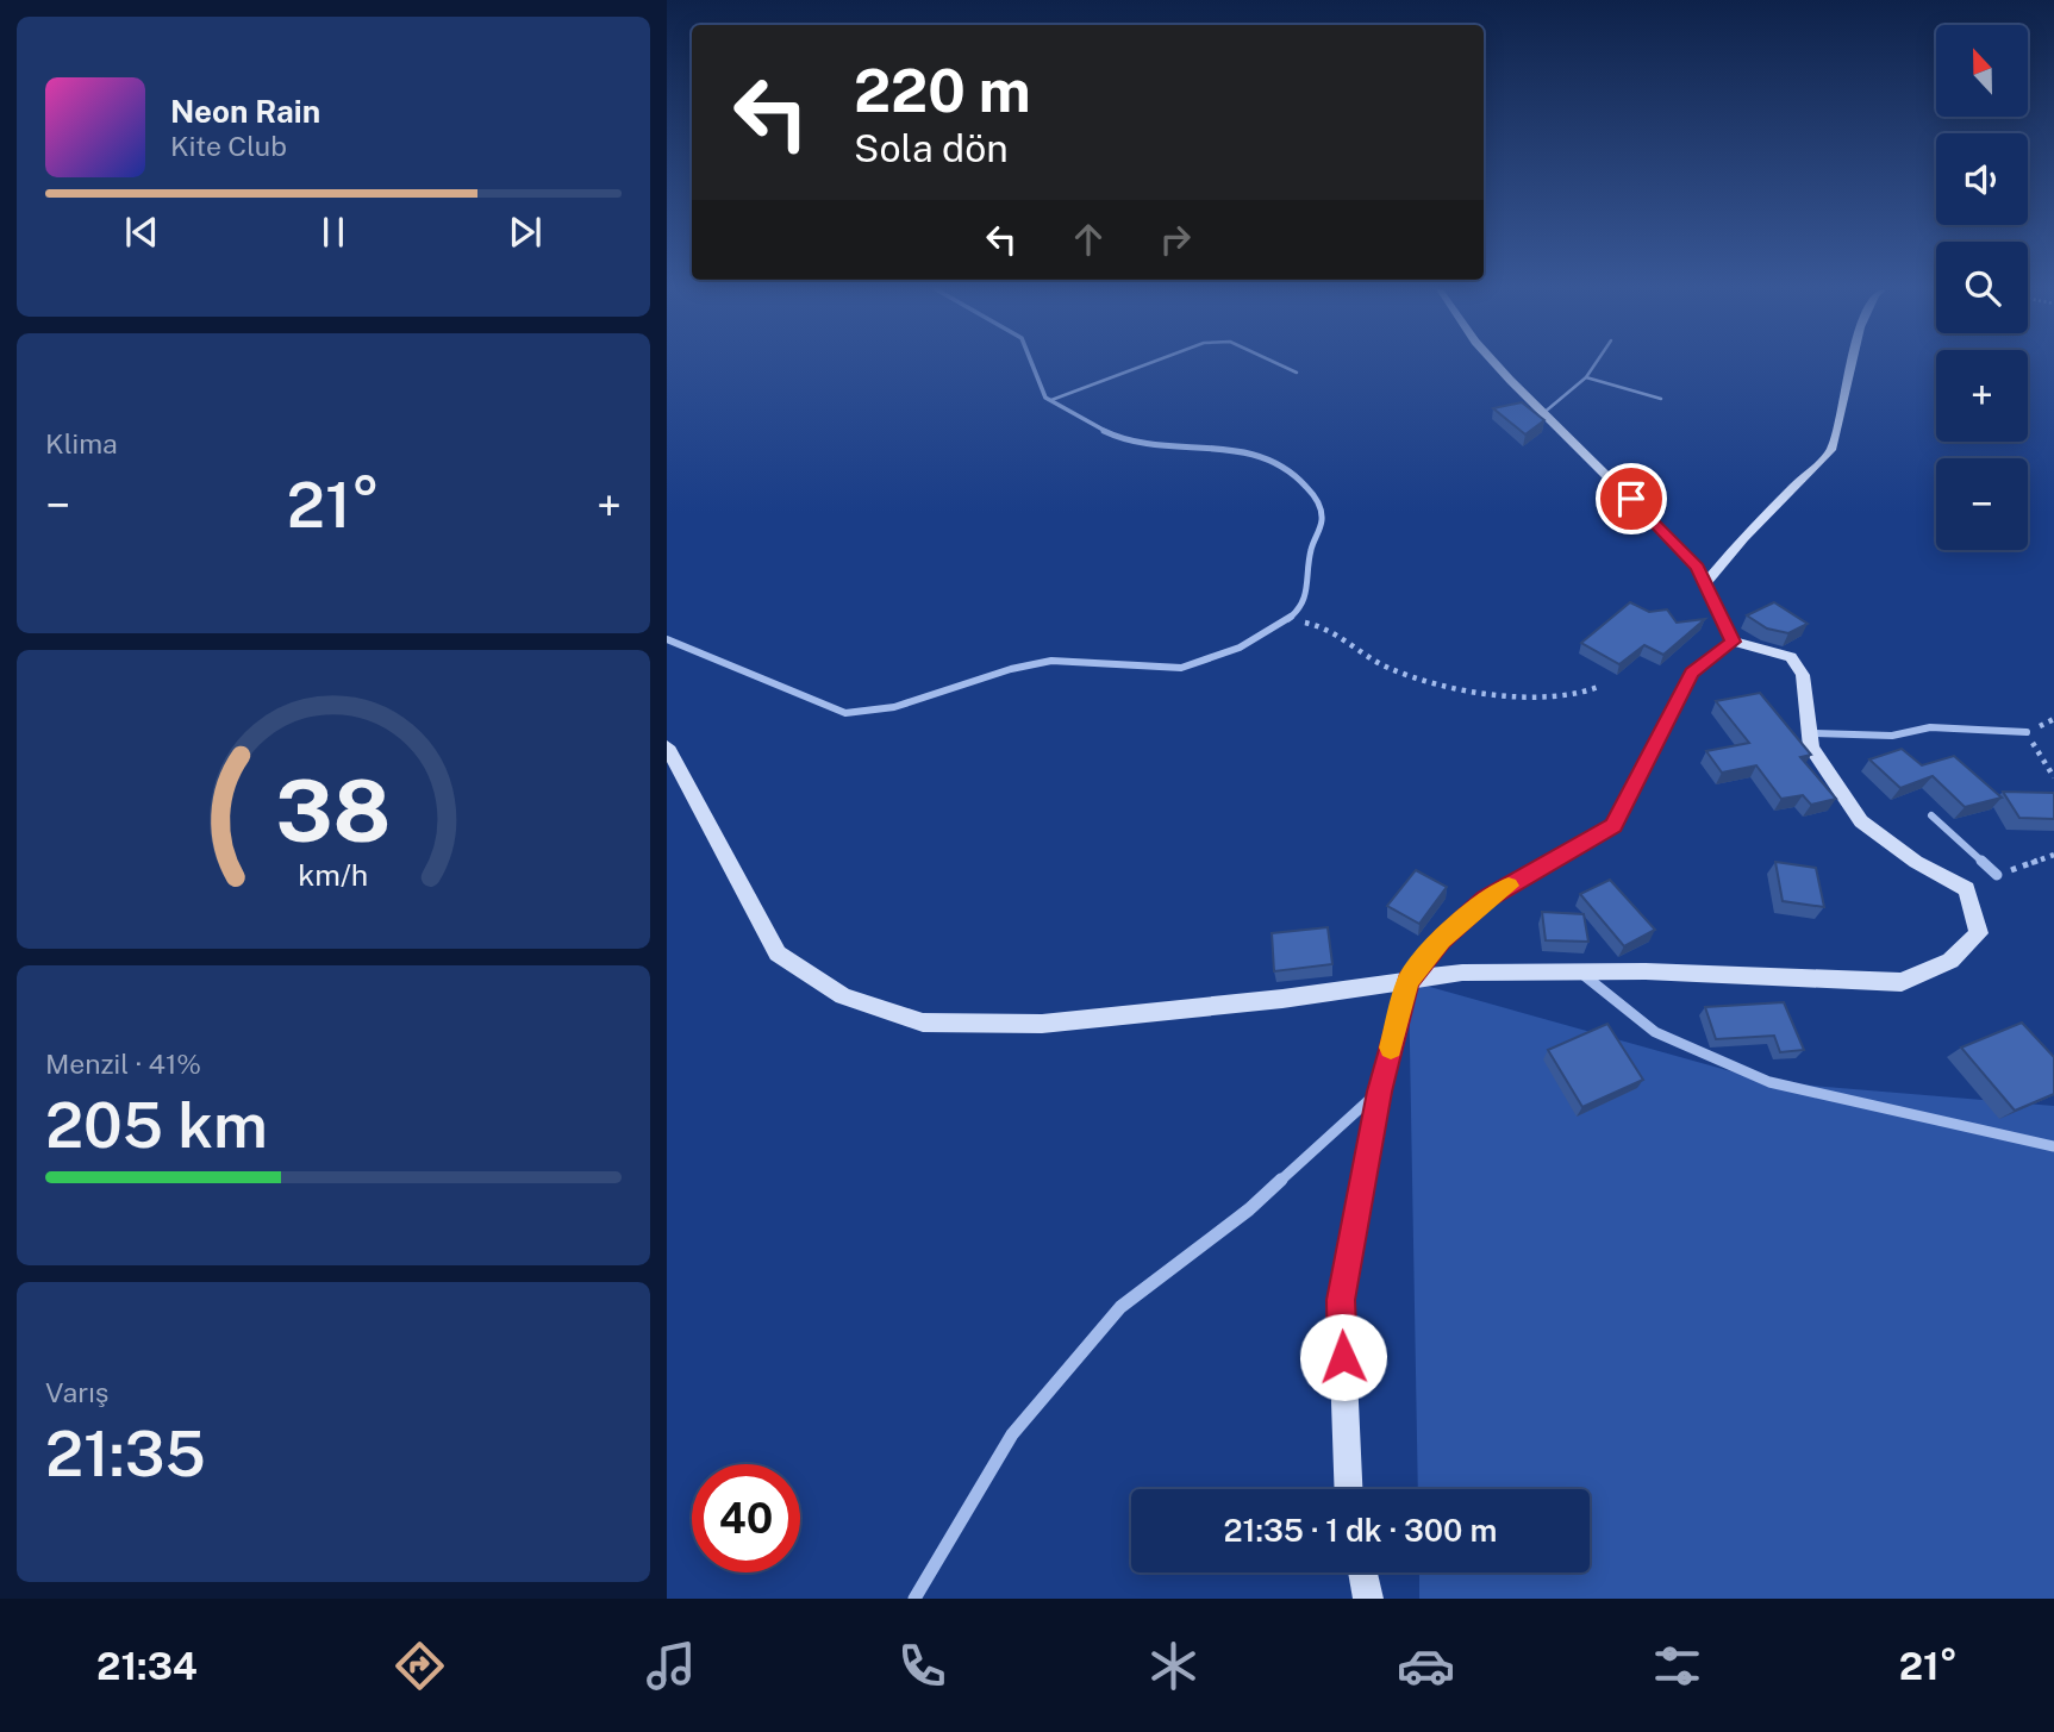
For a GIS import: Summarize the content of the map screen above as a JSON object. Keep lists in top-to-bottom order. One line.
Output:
{"north":"top","page":{"map_buttons":["+","−"],"turn":["220 m","Sola dön"],"song":["Neon Rain","Kite Club"],"tile":["Klima",["Menzil · 41%","205 km"],["Varış","21:35"]],"heat":["−","21°","+"],"limit":"40","trip":"21:35 · 1 dk · 300 m","tabs":["21:34","21°"],"gauge":["38","km/h"]}}
